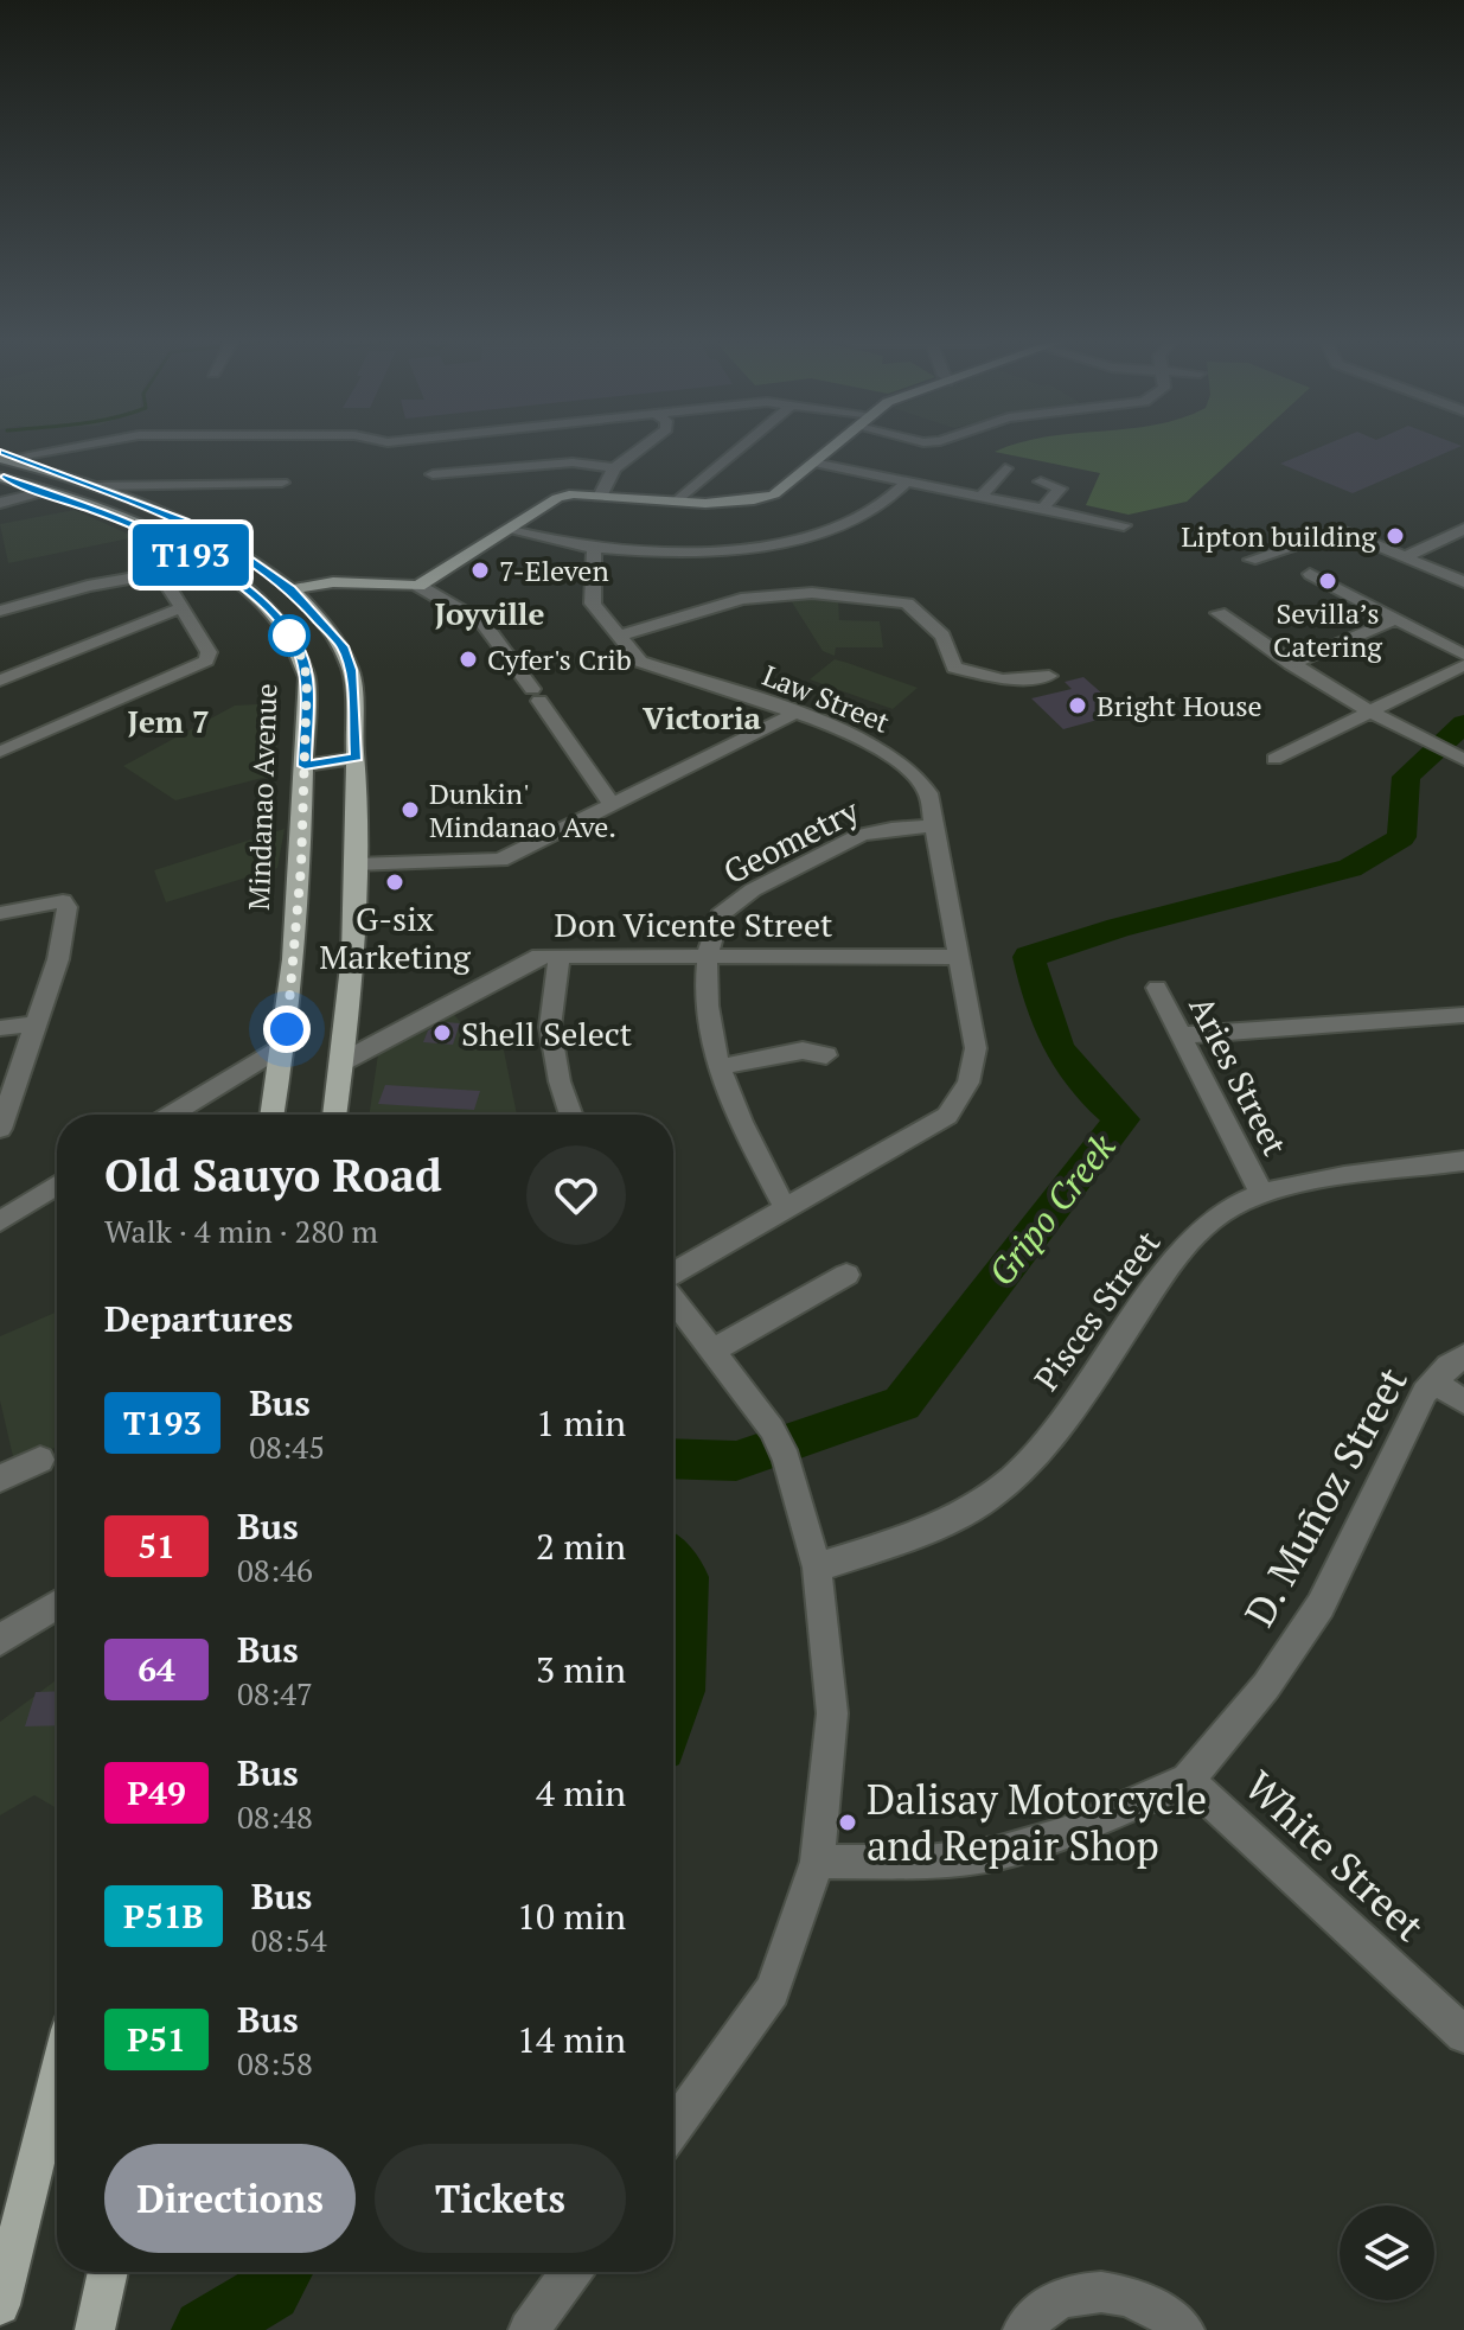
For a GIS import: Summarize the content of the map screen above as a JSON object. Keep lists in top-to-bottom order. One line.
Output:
{"streets":{"main road":["Mindanao Avenue"],"street":["Law Street","Geometry","Don Vicente Street","Aries Street","Pisces Street","D. Muñoz Street","White Street"]},"crossings":[["Law Street","Geometry"],["Law Street","Don Vicente Street"],["Geometry","Don Vicente Street"],["Aries Street","Pisces Street"],["D. Muñoz Street","White Street"]],"districts":["Joyville","Victoria","Jem 7"],"water":["Gripo Creek"],"places":["Lipton building","7-Eleven","Sevilla’s Catering","Cyfer's Crib","Bright House","Dunkin' Mindanao Ave.","G-six Marketing","Shell Select","Dalisay Motorcycle and Repair Shop"],"lines":["bus line T193"],"page":{"on_map":"T193","heading":[["Old Sauyo Road","Walk · 4 min · 280 m"],"Departures"],"list":[{"mark":"T193","name":"Bus","note":"08:45","value":"1 min"},{"mark":"51","name":"Bus","note":"08:46","value":"2 min"},{"mark":"64","name":"Bus","note":"08:47","value":"3 min"},{"mark":"P49","name":"Bus","note":"08:48","value":"4 min"},{"mark":"P51B","name":"Bus","note":"08:54","value":"10 min"},{"mark":"P51","name":"Bus","note":"08:58","value":"14 min"}],"buttons":["Directions","Tickets"]}}
